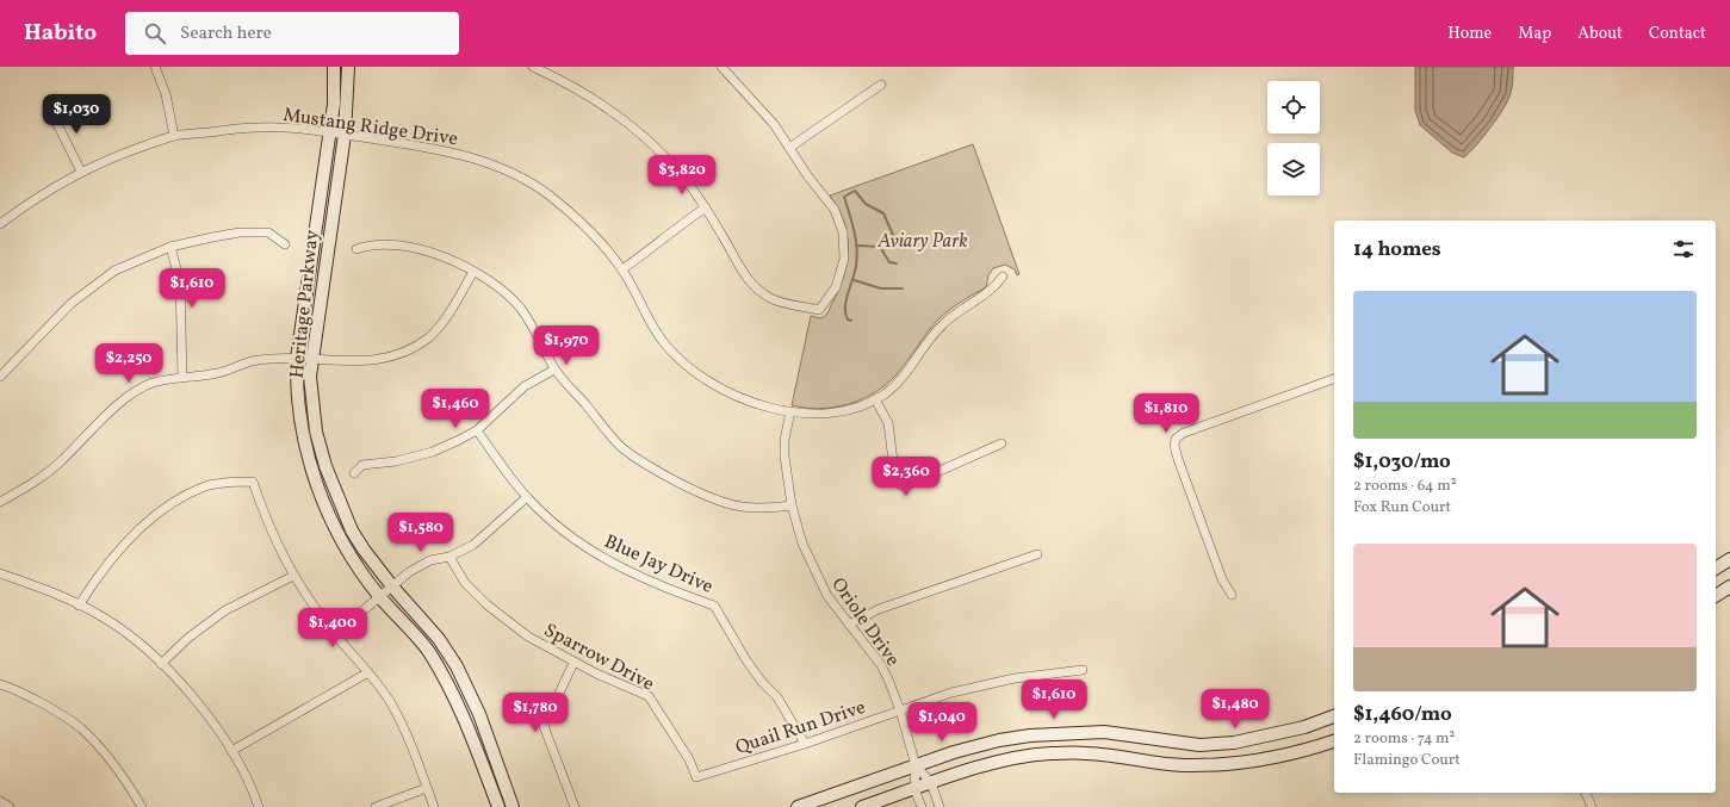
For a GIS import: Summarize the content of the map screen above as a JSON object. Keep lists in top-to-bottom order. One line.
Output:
{"streets":{"main road":["Heritage Parkway"],"street":["Mustang Ridge Drive","Blue Jay Drive","Oriole Drive","Sparrow Drive","Quail Run Drive"]},"crossings":[["Mustang Ridge Drive","Heritage Parkway"],["Mustang Ridge Drive","Oriole Drive"],["Blue Jay Drive","Quail Run Drive"],["Oriole Drive","Quail Run Drive"],["Sparrow Drive","Quail Run Drive"]],"parks":["Aviary Park"],"page":{"header":"Habito","search":"Search here","nav":["Home","Map","About","Contact"],"price":["$1,030","$3,820","$1,610","$1,970","$2,250","$1,460","$1,810","$2,360","$1,580","$1,400","$1,610","$1,480","$1,780","$1,040"],"heading":"14 homes","list":[{"name":"$1,030/mo","note":"2 rooms · 64 m² · Fox Run Court"},{"name":"$1,460/mo","note":"2 rooms · 74 m² · Flamingo Court"}]}}
